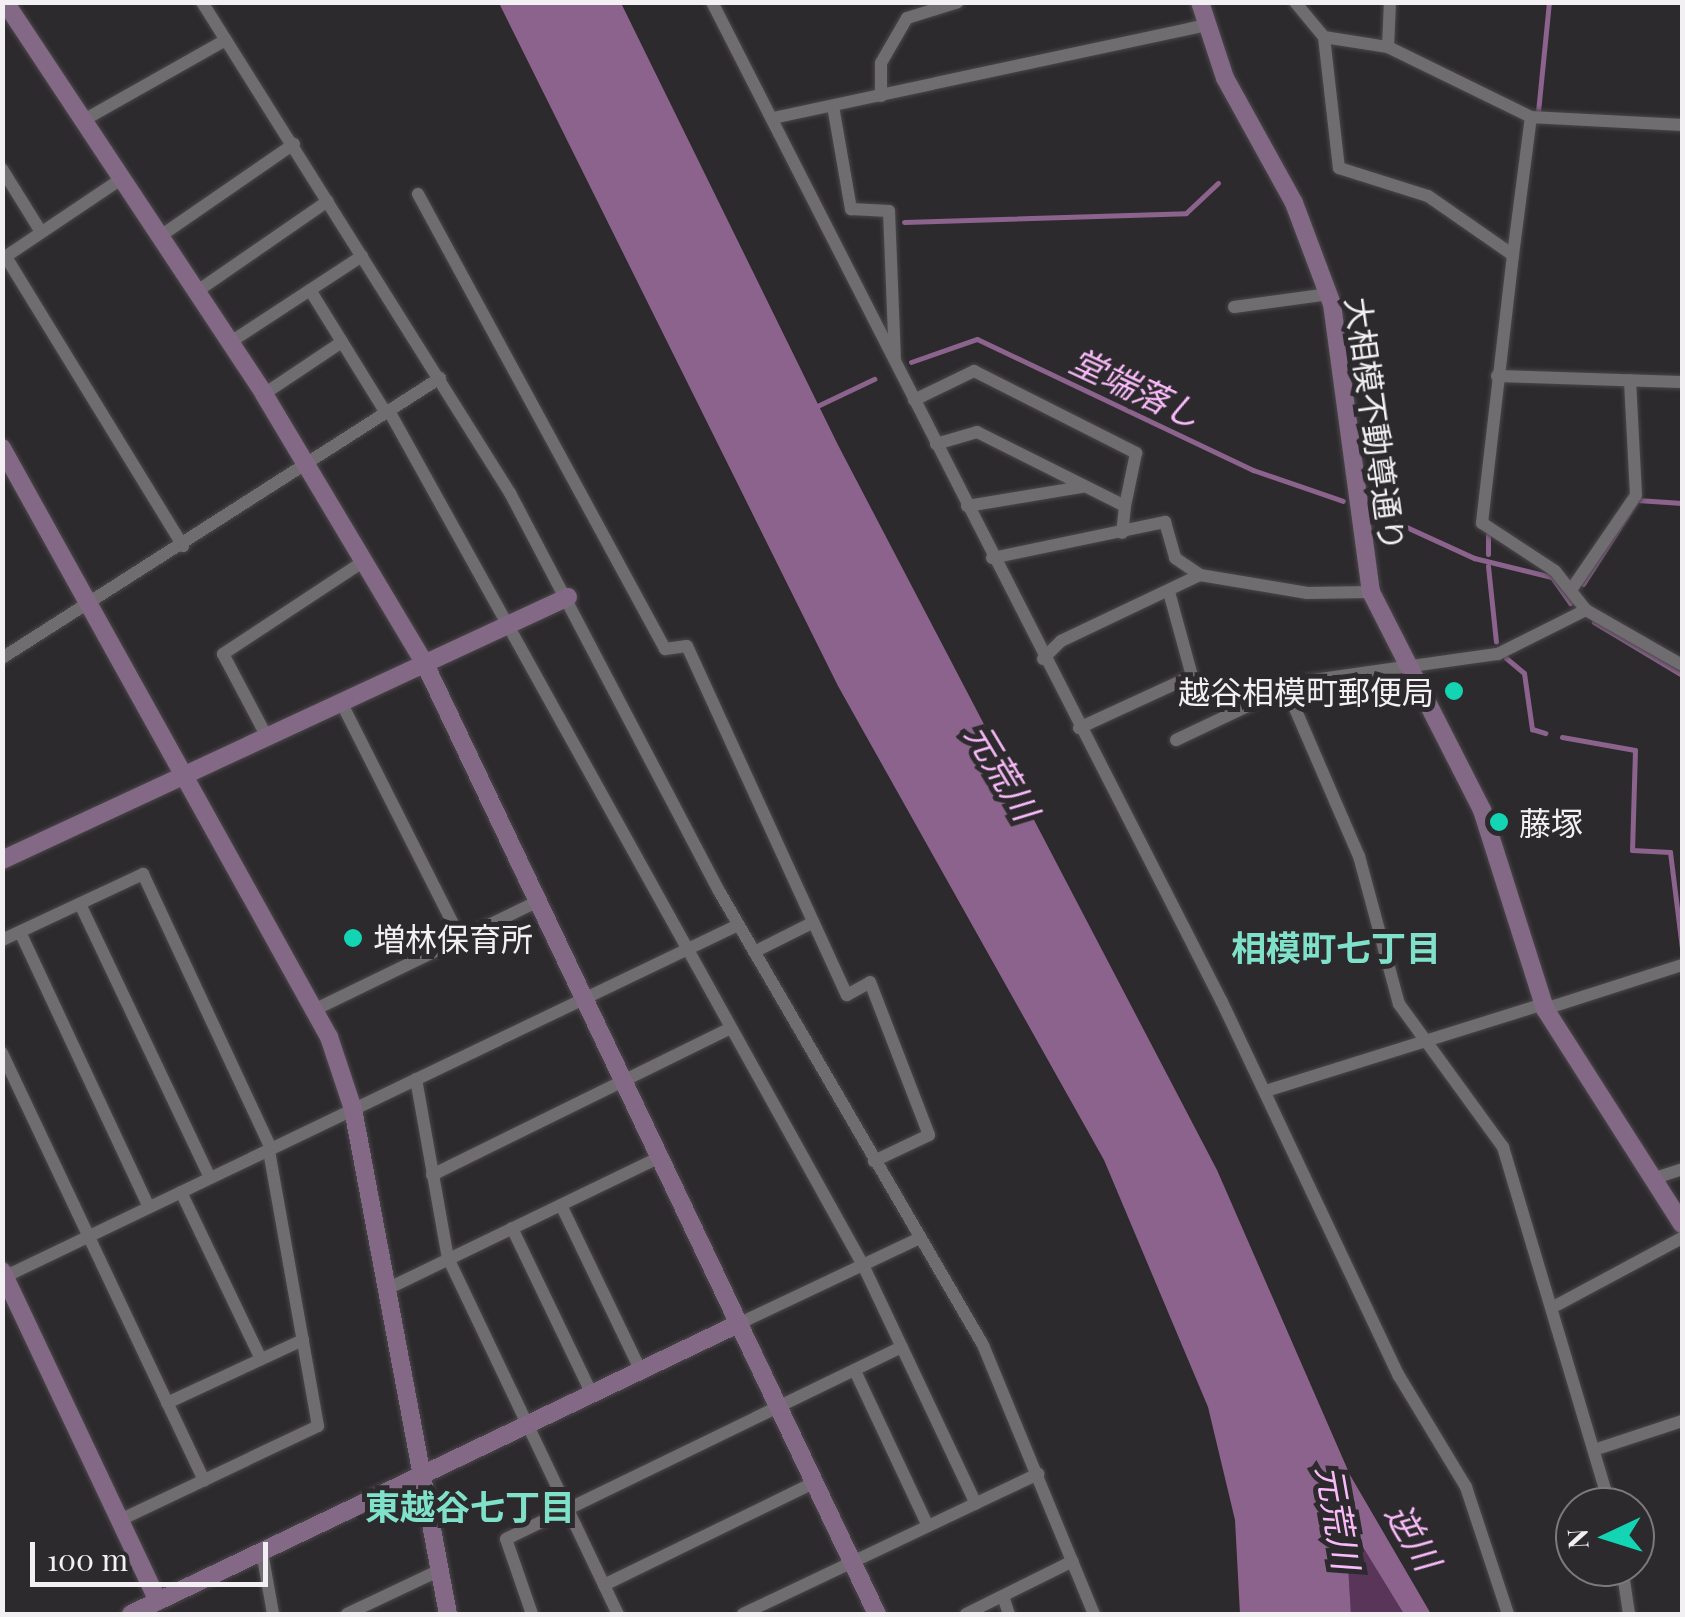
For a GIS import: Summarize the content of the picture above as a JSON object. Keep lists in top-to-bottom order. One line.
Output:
{"streets":{"street":["大相模不動尊通り"]},"districts":["相模町七丁目","東越谷七丁目"],"water":["堂端落し","元荒川","逆川"],"places":["越谷相模町郵便局","藤塚","増林保育所"],"scale_bar":"100 m","north":"left"}
